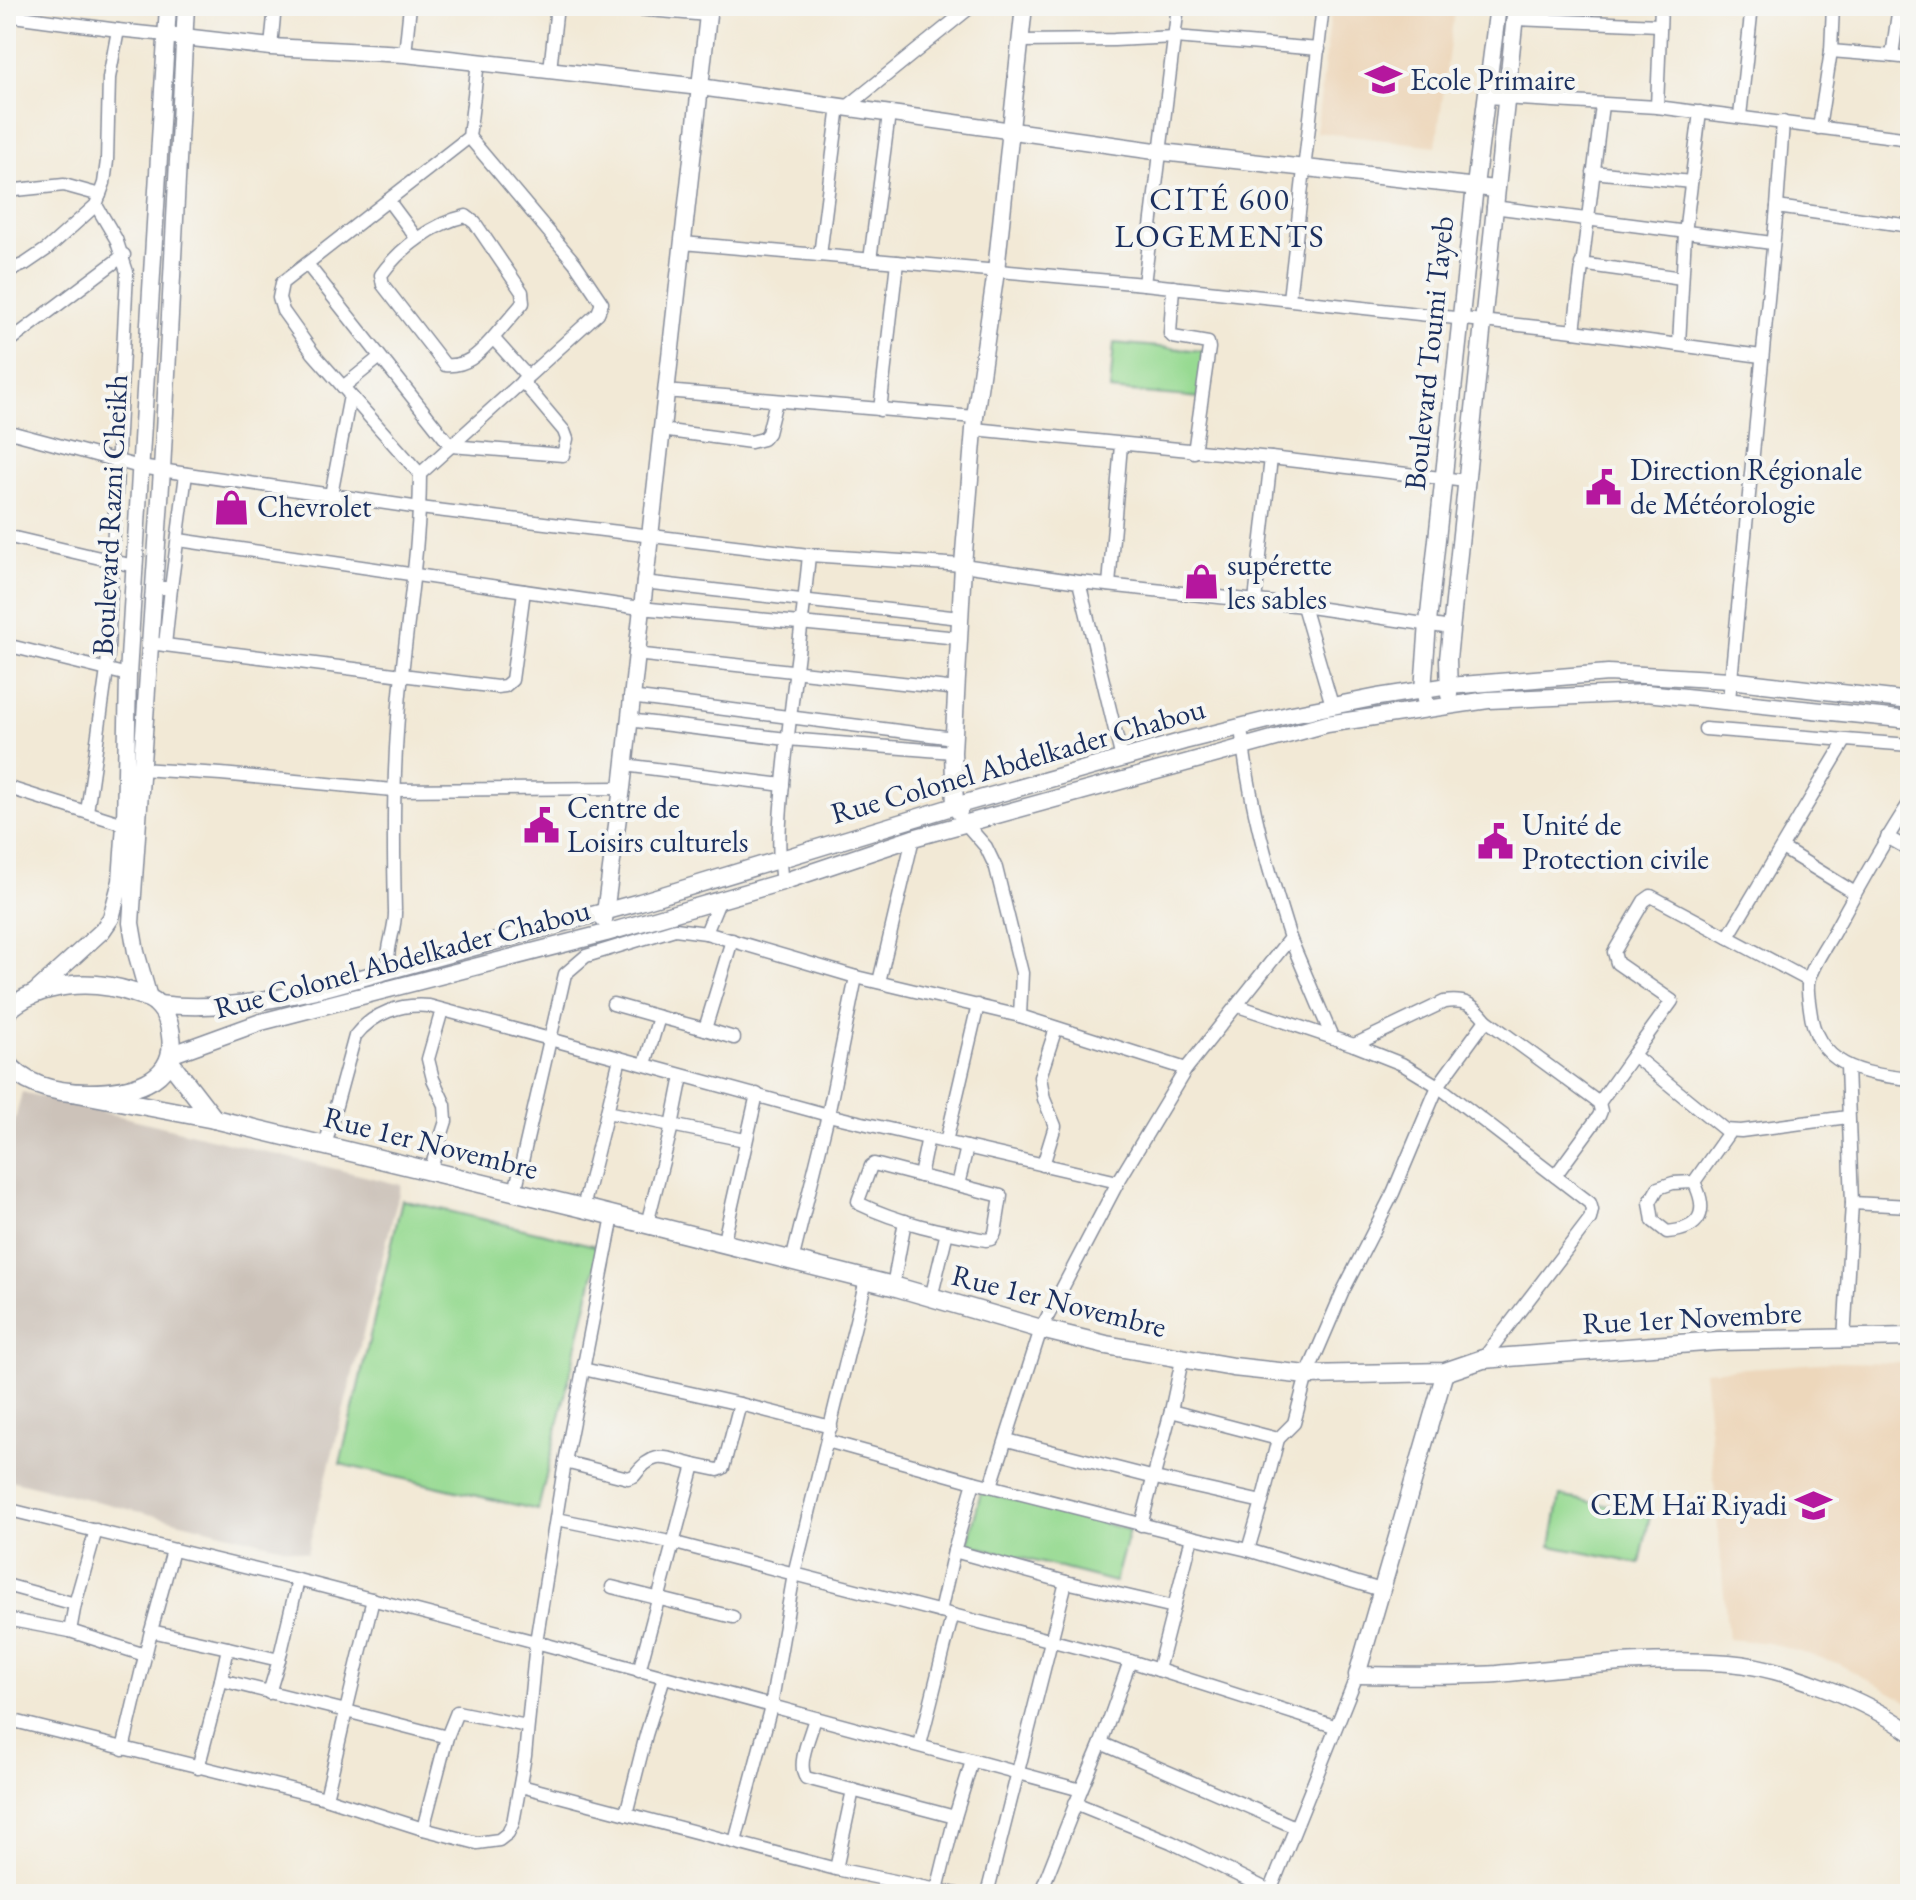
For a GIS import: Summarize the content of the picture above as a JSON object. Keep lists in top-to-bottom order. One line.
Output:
{"streets":{"main road":["Boulevard Toumi Tayeb","Boulevard Razni Cheikh","Rue Colonel Abdelkader Chabou","Rue 1er Novembre"]},"crossings":[["Boulevard Toumi Tayeb","Rue Colonel Abdelkader Chabou"],["Boulevard Razni Cheikh","Rue Colonel Abdelkader Chabou"]],"districts":["CITÉ 600 LOGEMENTS"],"places":{"school or university":["Ecole Primaire","CEM Haï Riyadi"],"public building":["Direction Régionale de Météorologie","Centre de Loisirs culturels","Unité de Protection civile"],"shop":["Chevrolet","supérette les sables"]}}
